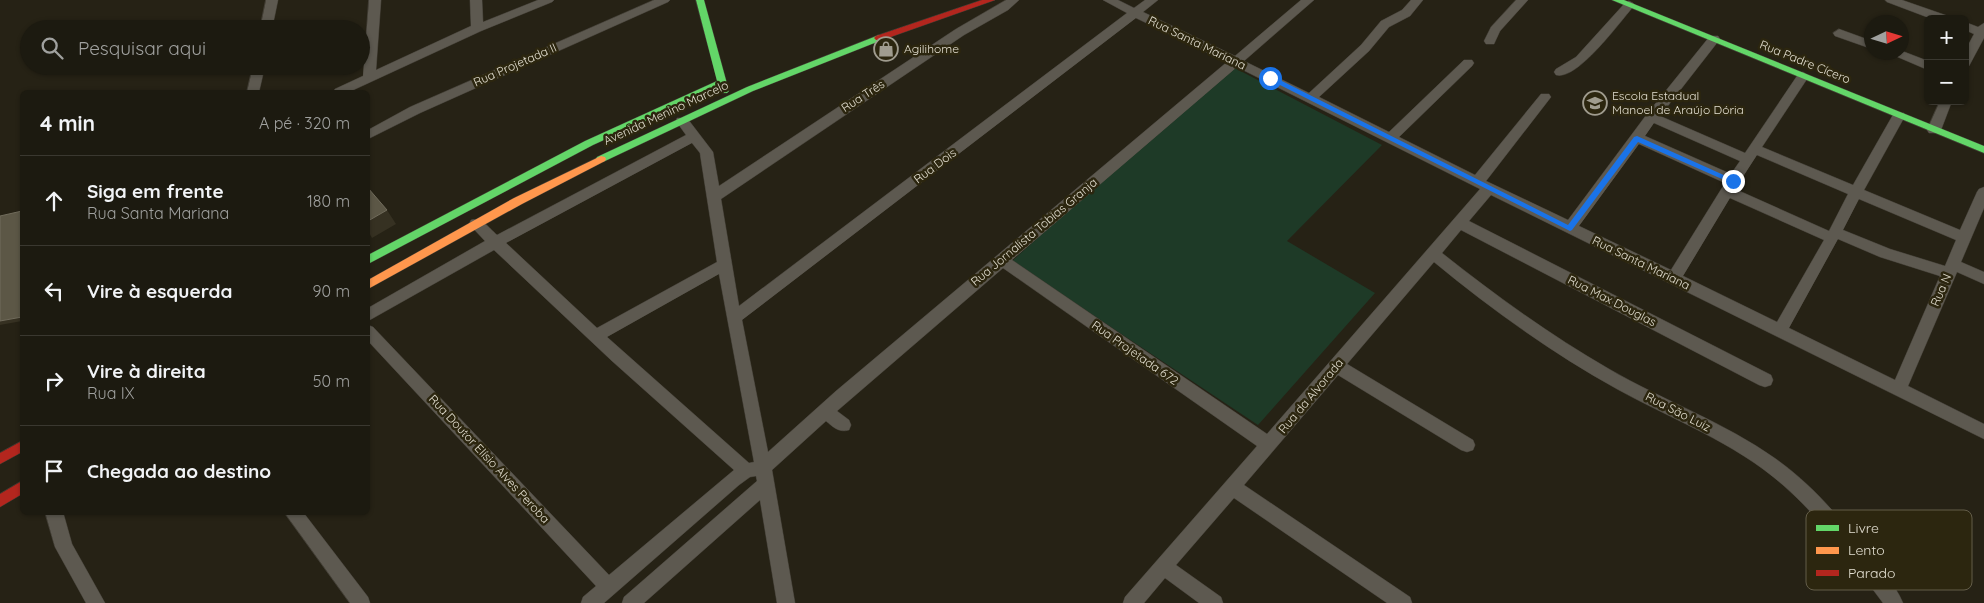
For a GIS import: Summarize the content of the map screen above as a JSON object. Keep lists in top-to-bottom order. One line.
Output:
{"streets":{"main road":["Rua Padre Cícero","Avenida Menino Marcelo"],"street":["Rua Santa Mariana","Rua Projetada II","Rua Três","Rua Dois","Rua Jornalista Tobias Granja","Rua N","Rua Max Douglas","Rua Projetada 672","Rua da Alvorada","Rua São Luiz","Rua Doutor Elísio Alves Peroba"]},"crossings":[["Rua Santa Mariana","Rua Dois"],["Rua Santa Mariana","Rua Jornalista Tobias Granja"],["Rua Santa Mariana","Rua N"],["Rua Santa Mariana","Rua da Alvorada"],["Rua Jornalista Tobias Granja","Rua Projetada 672"],["Rua Max Douglas","Rua da Alvorada"],["Rua Projetada 672","Rua da Alvorada"],["Rua da Alvorada","Rua São Luiz"]],"places":{"shop":["Agilihome"],"school or university":["Escola Estadual Manoel de Araújo Dória"]},"legend":["Livre","Lento","Parado"],"north":"right","page":{"map_buttons":["+","−"],"search":"Pesquisar aqui","heading":["4 min","A pé · 320 m"],"list":[["Siga em frente","Rua Santa Mariana","180 m"],["Vire à esquerda","90 m"],["Vire à direita","Rua IX","50 m"],"Chegada ao destino"]}}
